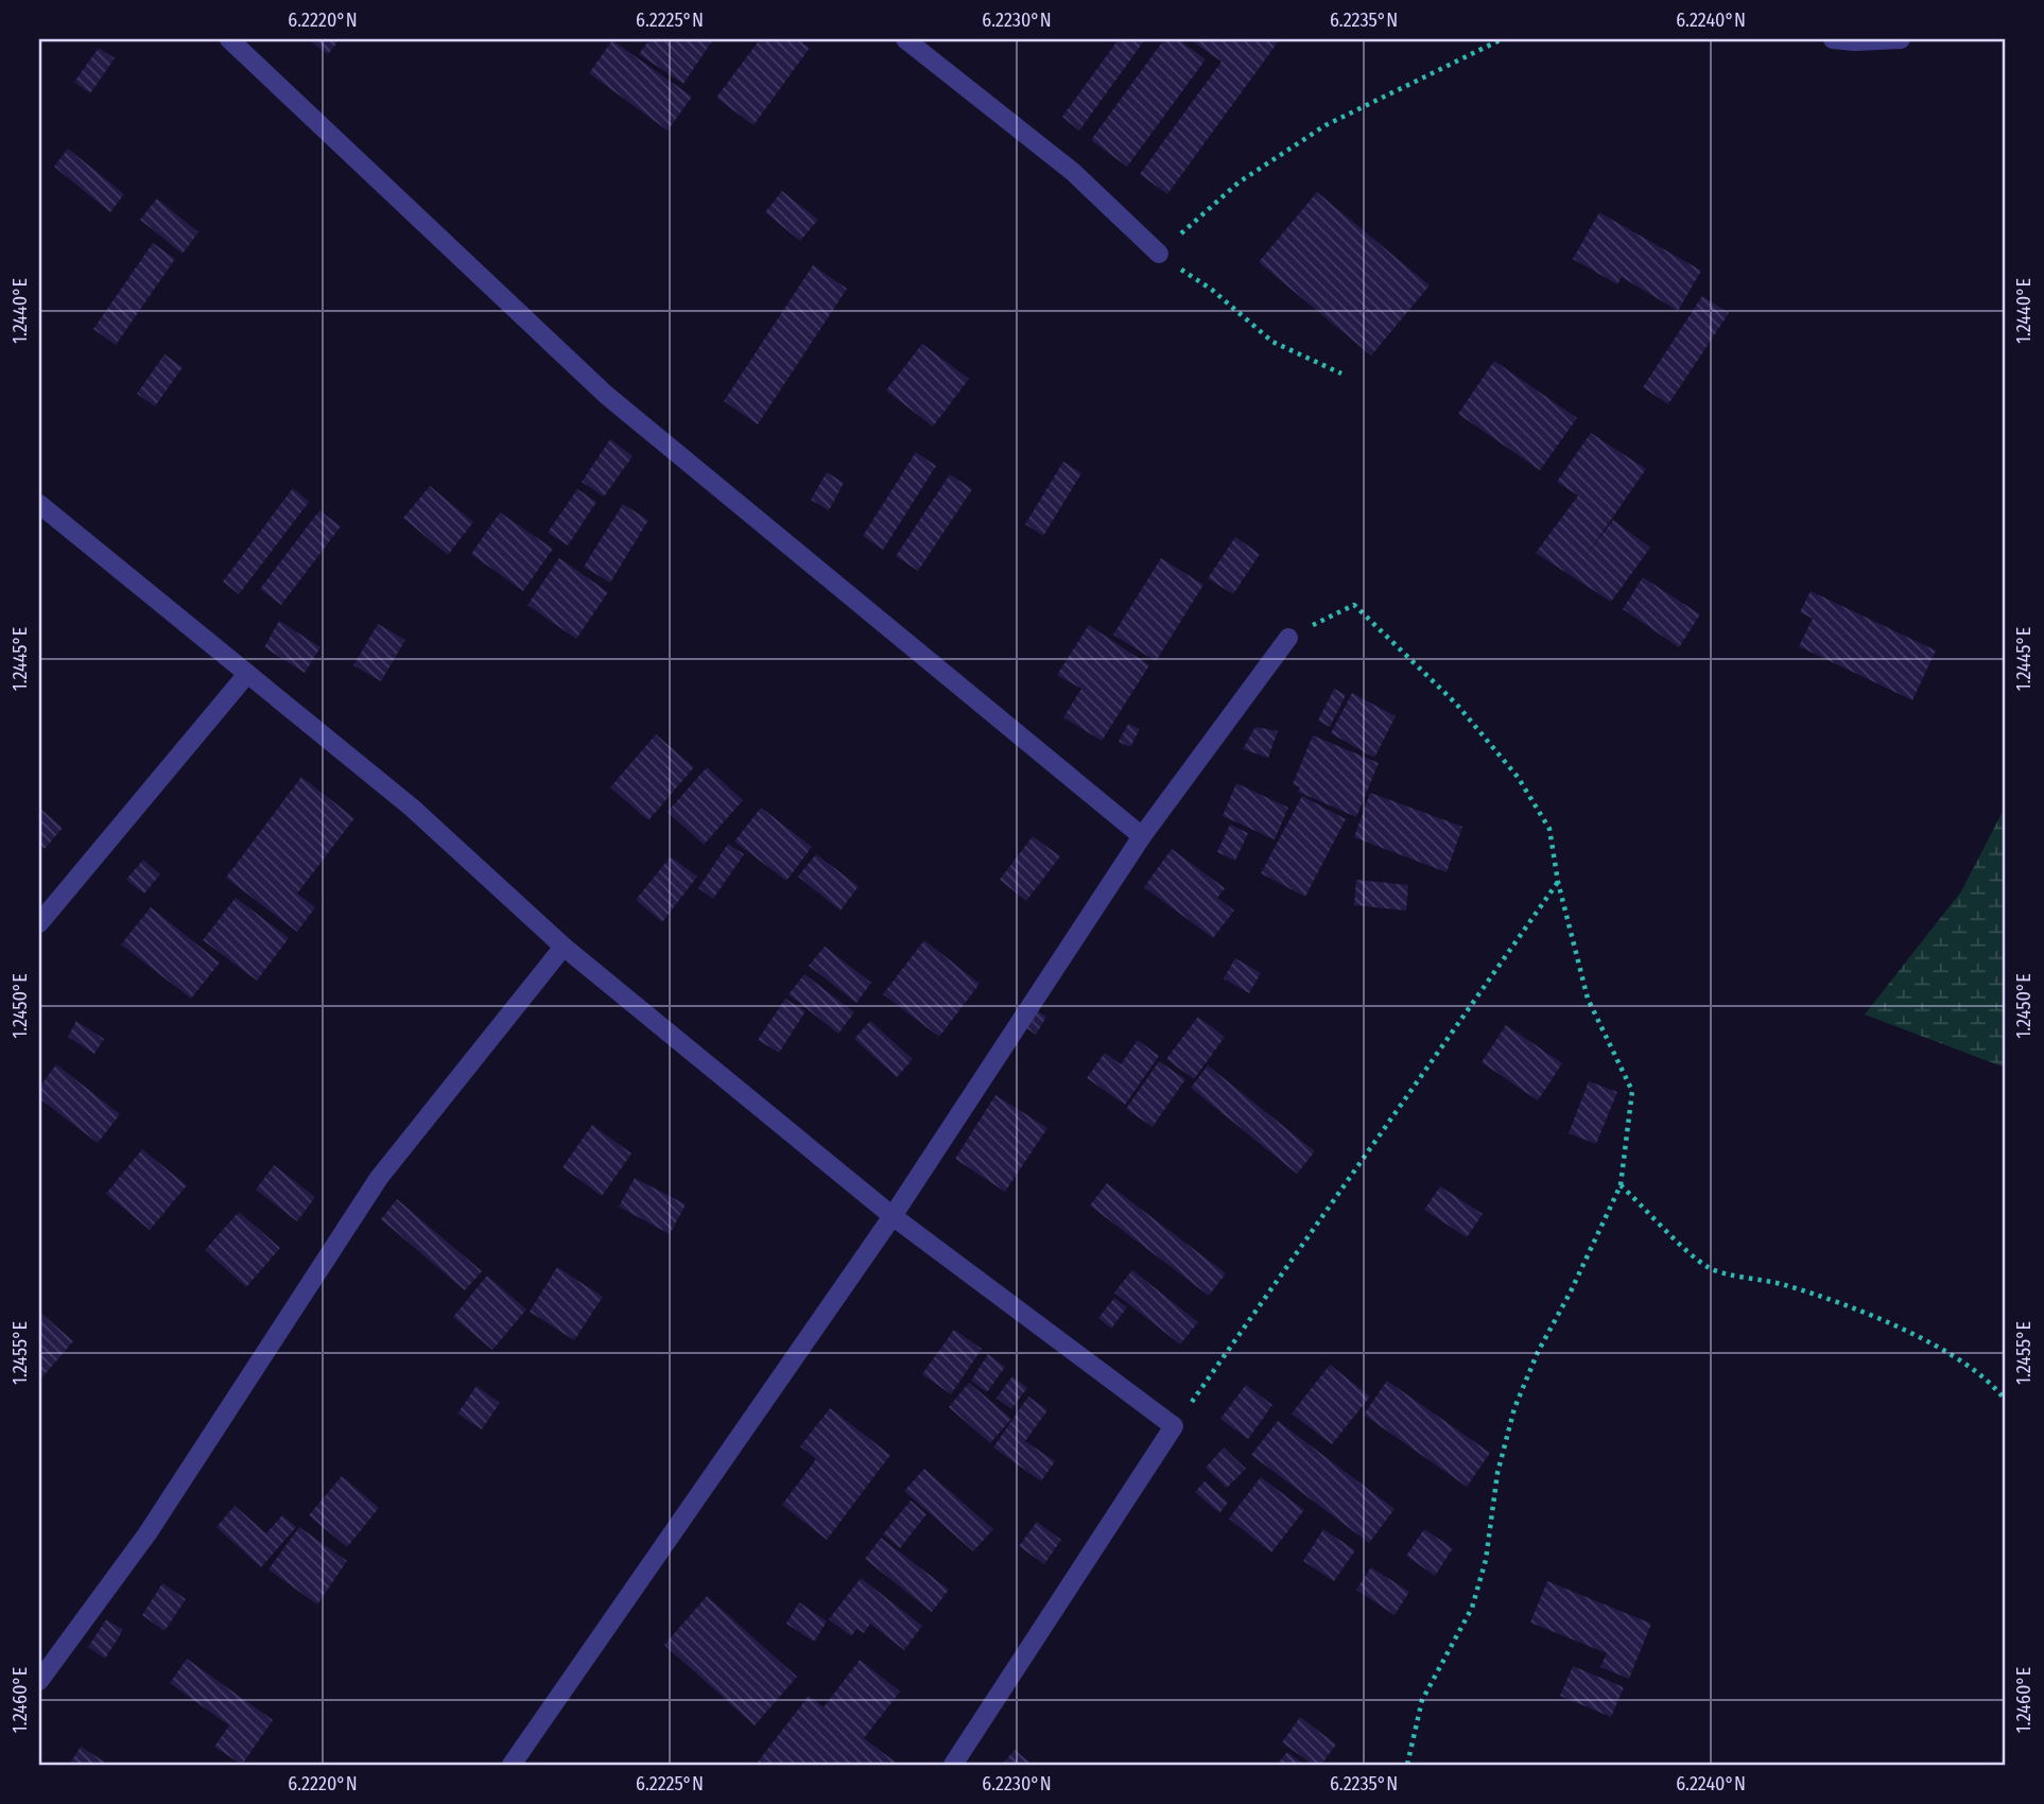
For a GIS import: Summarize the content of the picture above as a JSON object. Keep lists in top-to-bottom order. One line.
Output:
{"coordinates":["6.2220°N","6.2225°N","6.2230°N","6.2235°N","6.2240°N","1.2440°E","1.2445°E","1.2450°E","1.2455°E","1.2460°E"]}
